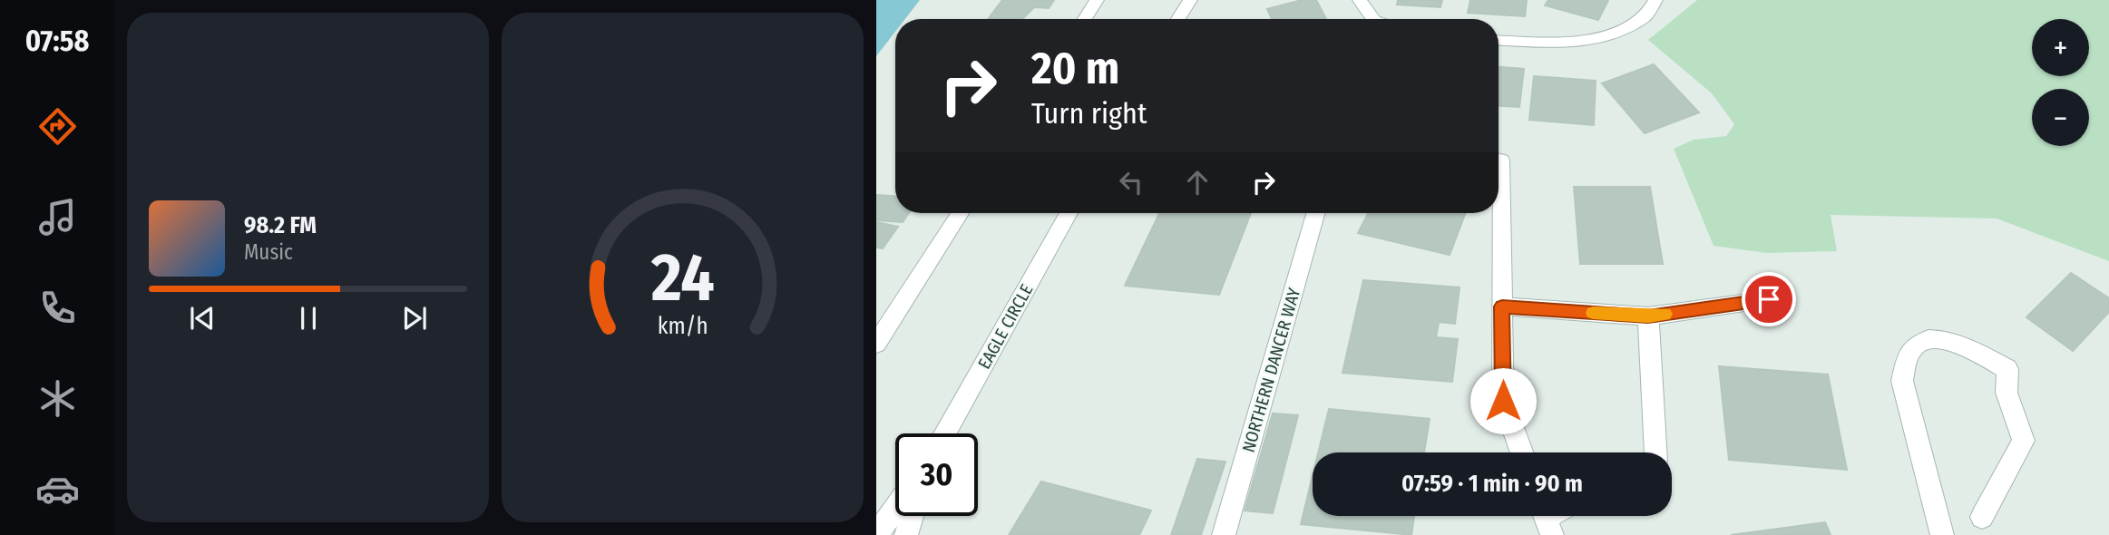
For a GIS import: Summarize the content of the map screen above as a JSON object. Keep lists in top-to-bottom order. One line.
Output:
{"streets":{"street":["EAGLE CIRCLE","NORTHERN DANCER WAY"]},"page":{"tabs":"07:58","map_buttons":["+","−"],"turn":["20 m","Turn right"],"song":["98.2 FM","Music"],"limit":"30","trip":"07:59 · 1 min · 90 m","gauge":["24","km/h"]}}
